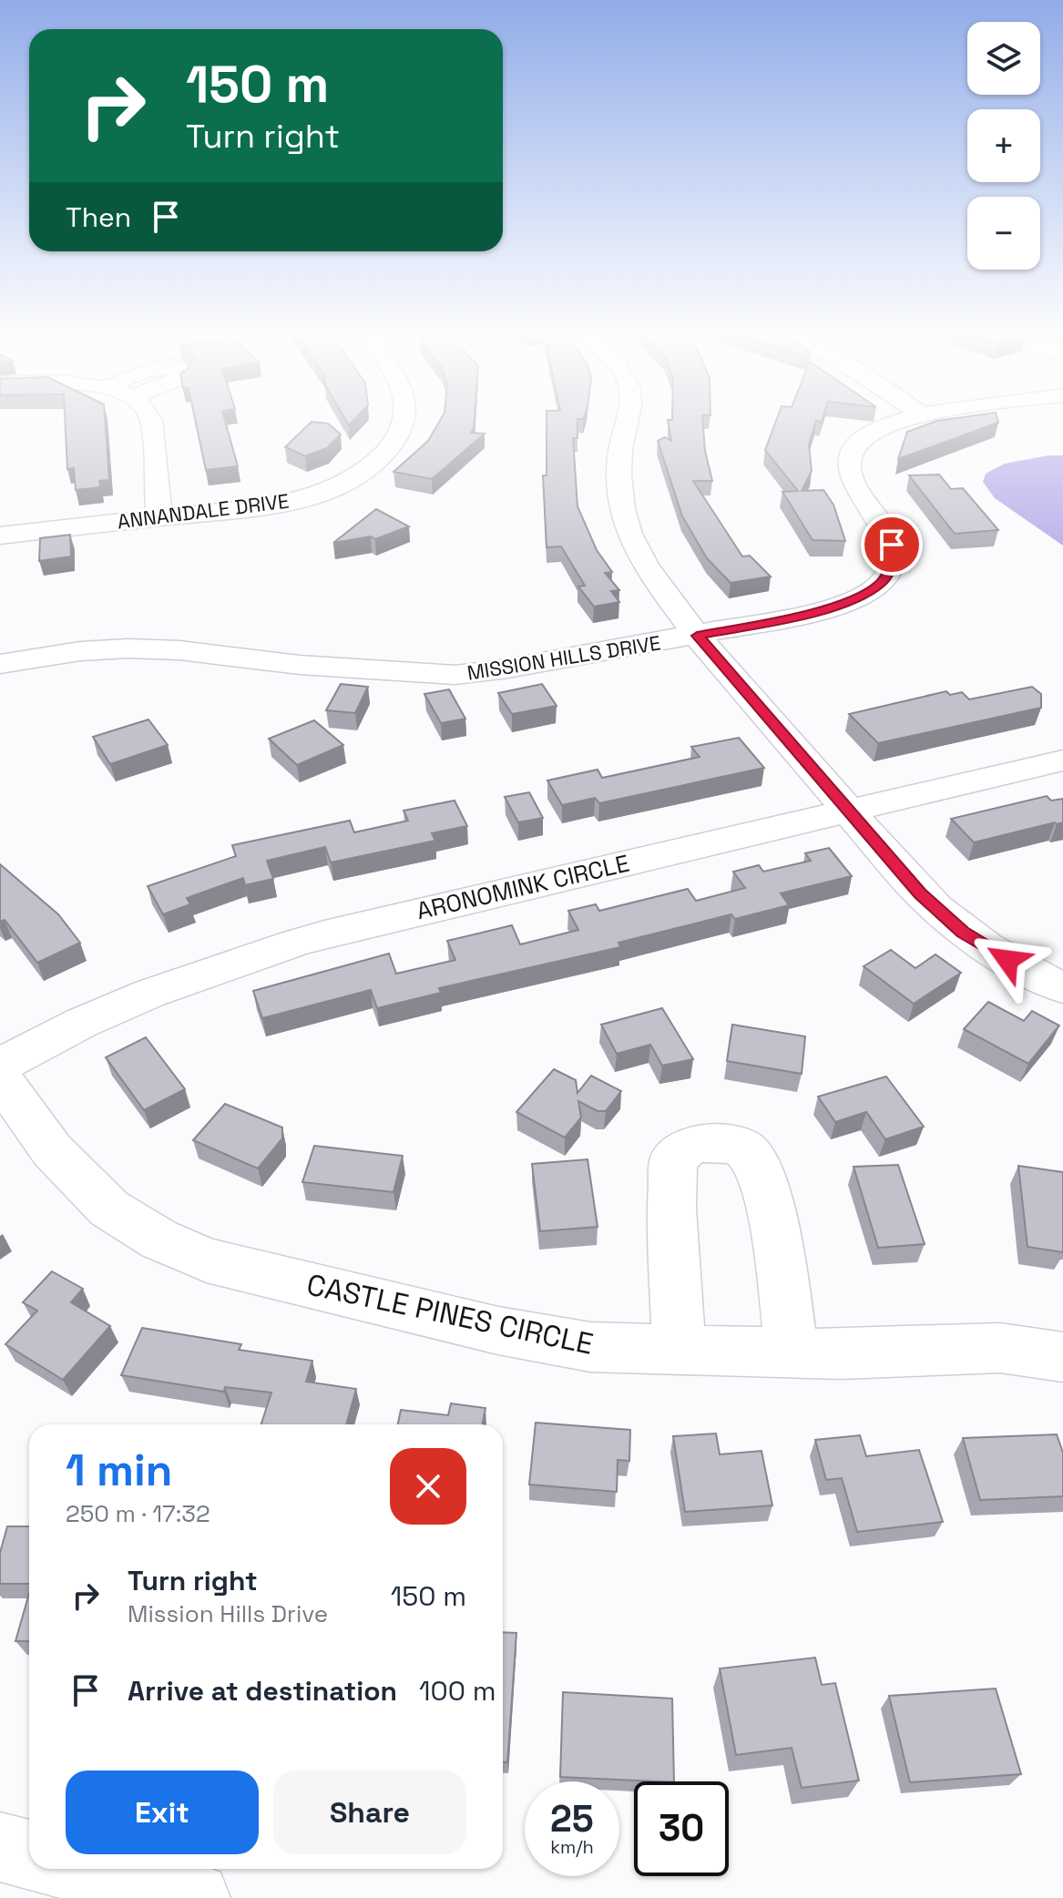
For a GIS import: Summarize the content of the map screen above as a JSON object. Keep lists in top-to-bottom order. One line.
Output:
{"streets":{"street":["ANNANDALE DRIVE","MISSION HILLS DRIVE","ARONOMINK CIRCLE","CASTLE PINES CIRCLE"]},"page":{"map_buttons":["+","−"],"turn":["150 m","Turn right"],"then":"Then","heading":["1 min","250 m · 17:32"],"list":[{"name":"Turn right","note":"Mission Hills Drive","value":"150 m"},{"name":"Arrive at destination","value":"100 m"}],"buttons":["Exit","Share"],"speed":"25 km/h","limit":"30"}}
